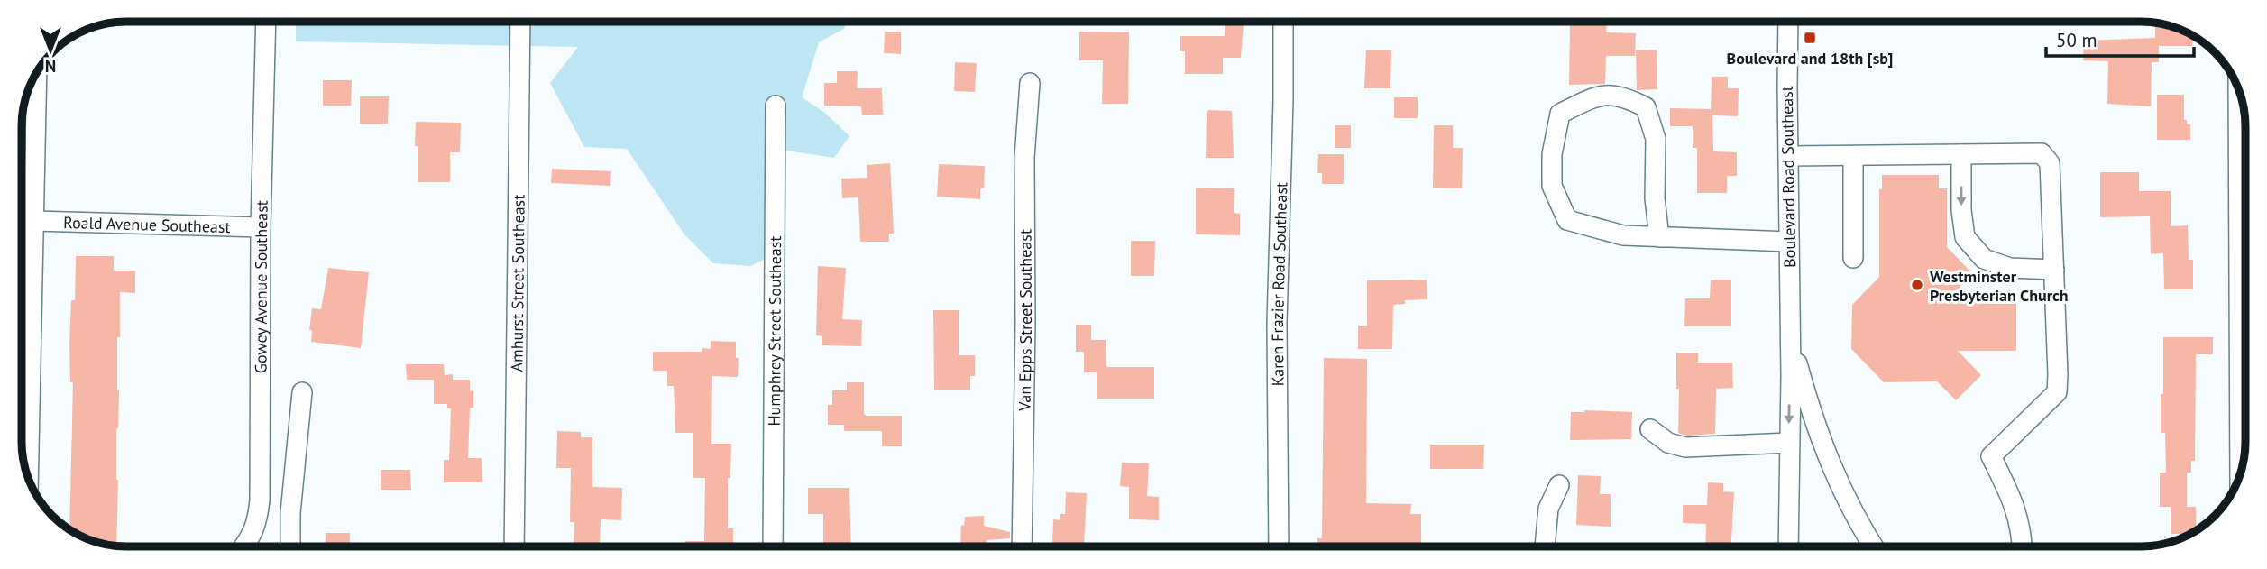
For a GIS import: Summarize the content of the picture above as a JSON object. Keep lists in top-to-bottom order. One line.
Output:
{"streets":{"street":["Boulevard Road Southeast","Roald Avenue Southeast","Amhurst Street Southeast","Karen Frazier Road Southeast","Gowey Avenue Southeast","Van Epps Street Southeast","Humphrey Street Southeast"]},"crossings":[["Roald Avenue Southeast","Gowey Avenue Southeast"]],"places":{"transit":["Boulevard and 18th [sb]"],"other":["Westminster Presbyterian Church"]},"scale_bar":"50 m","north":"bottom"}
